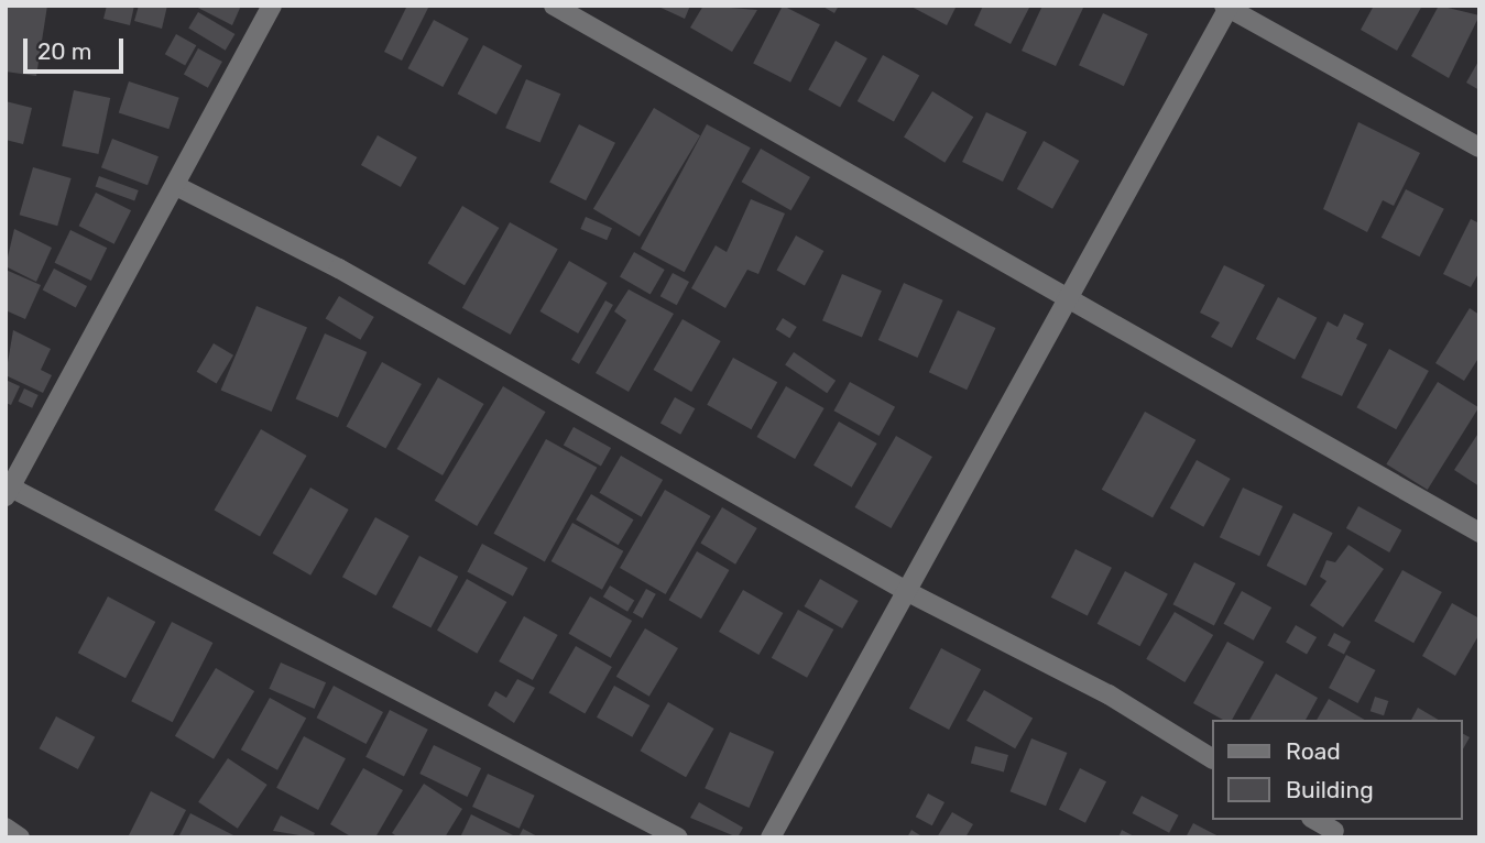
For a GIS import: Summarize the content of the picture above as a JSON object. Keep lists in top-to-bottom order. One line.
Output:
{"legend":["Road","Building"],"scale_bar":"20 m"}
